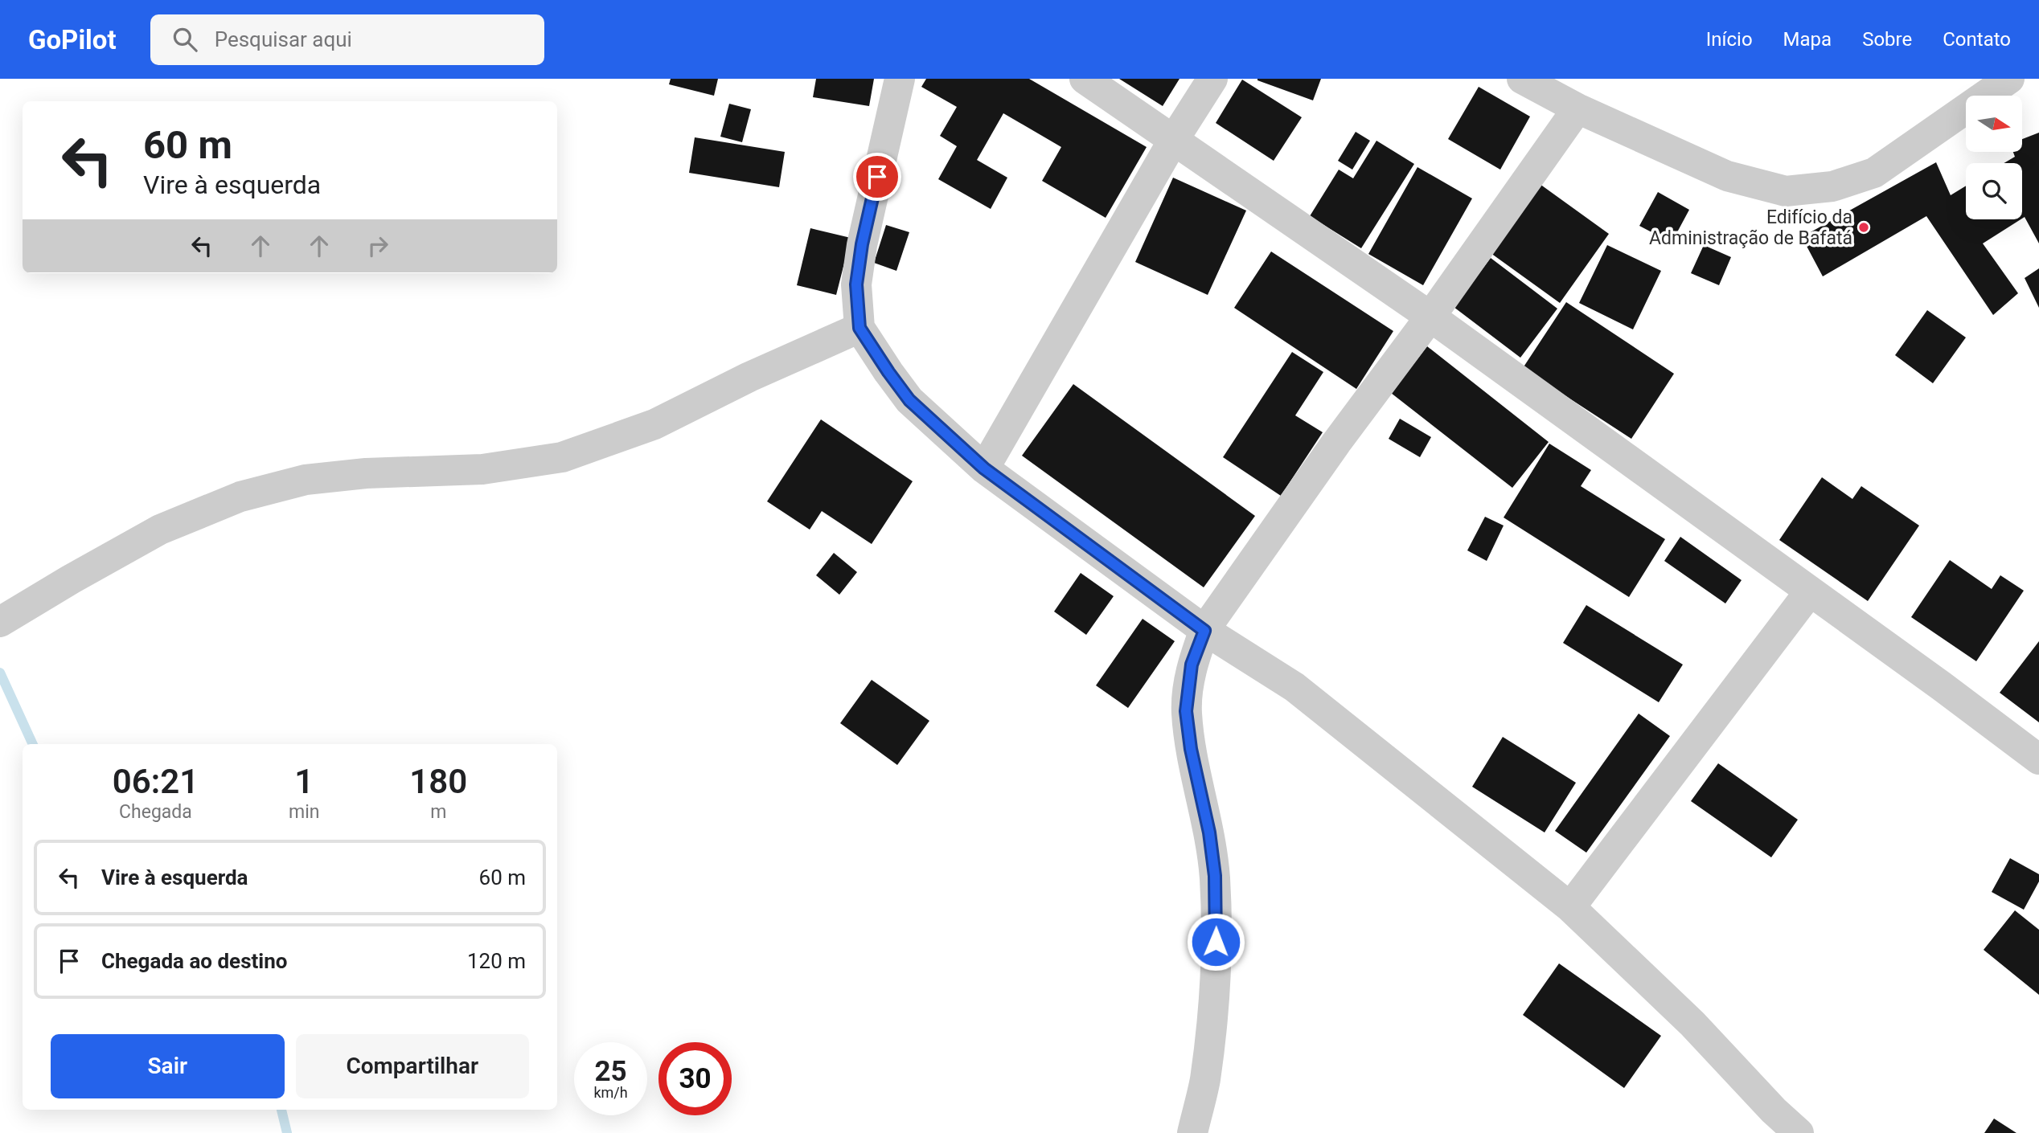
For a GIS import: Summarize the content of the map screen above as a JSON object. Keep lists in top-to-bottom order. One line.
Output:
{"places":["Edifício da Administração de Bafatá"],"north":"right","page":{"header":"GoPilot","search":"Pesquisar aqui","nav":["Início","Mapa","Sobre","Contato"],"turn":["60 m","Vire à esquerda"],"eta":["06:21","Chegada","1","min","180","m"],"list":[{"name":"Vire à esquerda","value":"60 m"},{"name":"Chegada ao destino","value":"120 m"}],"buttons":["Sair","Compartilhar"],"speed":"25 km/h","limit":"30"}}
